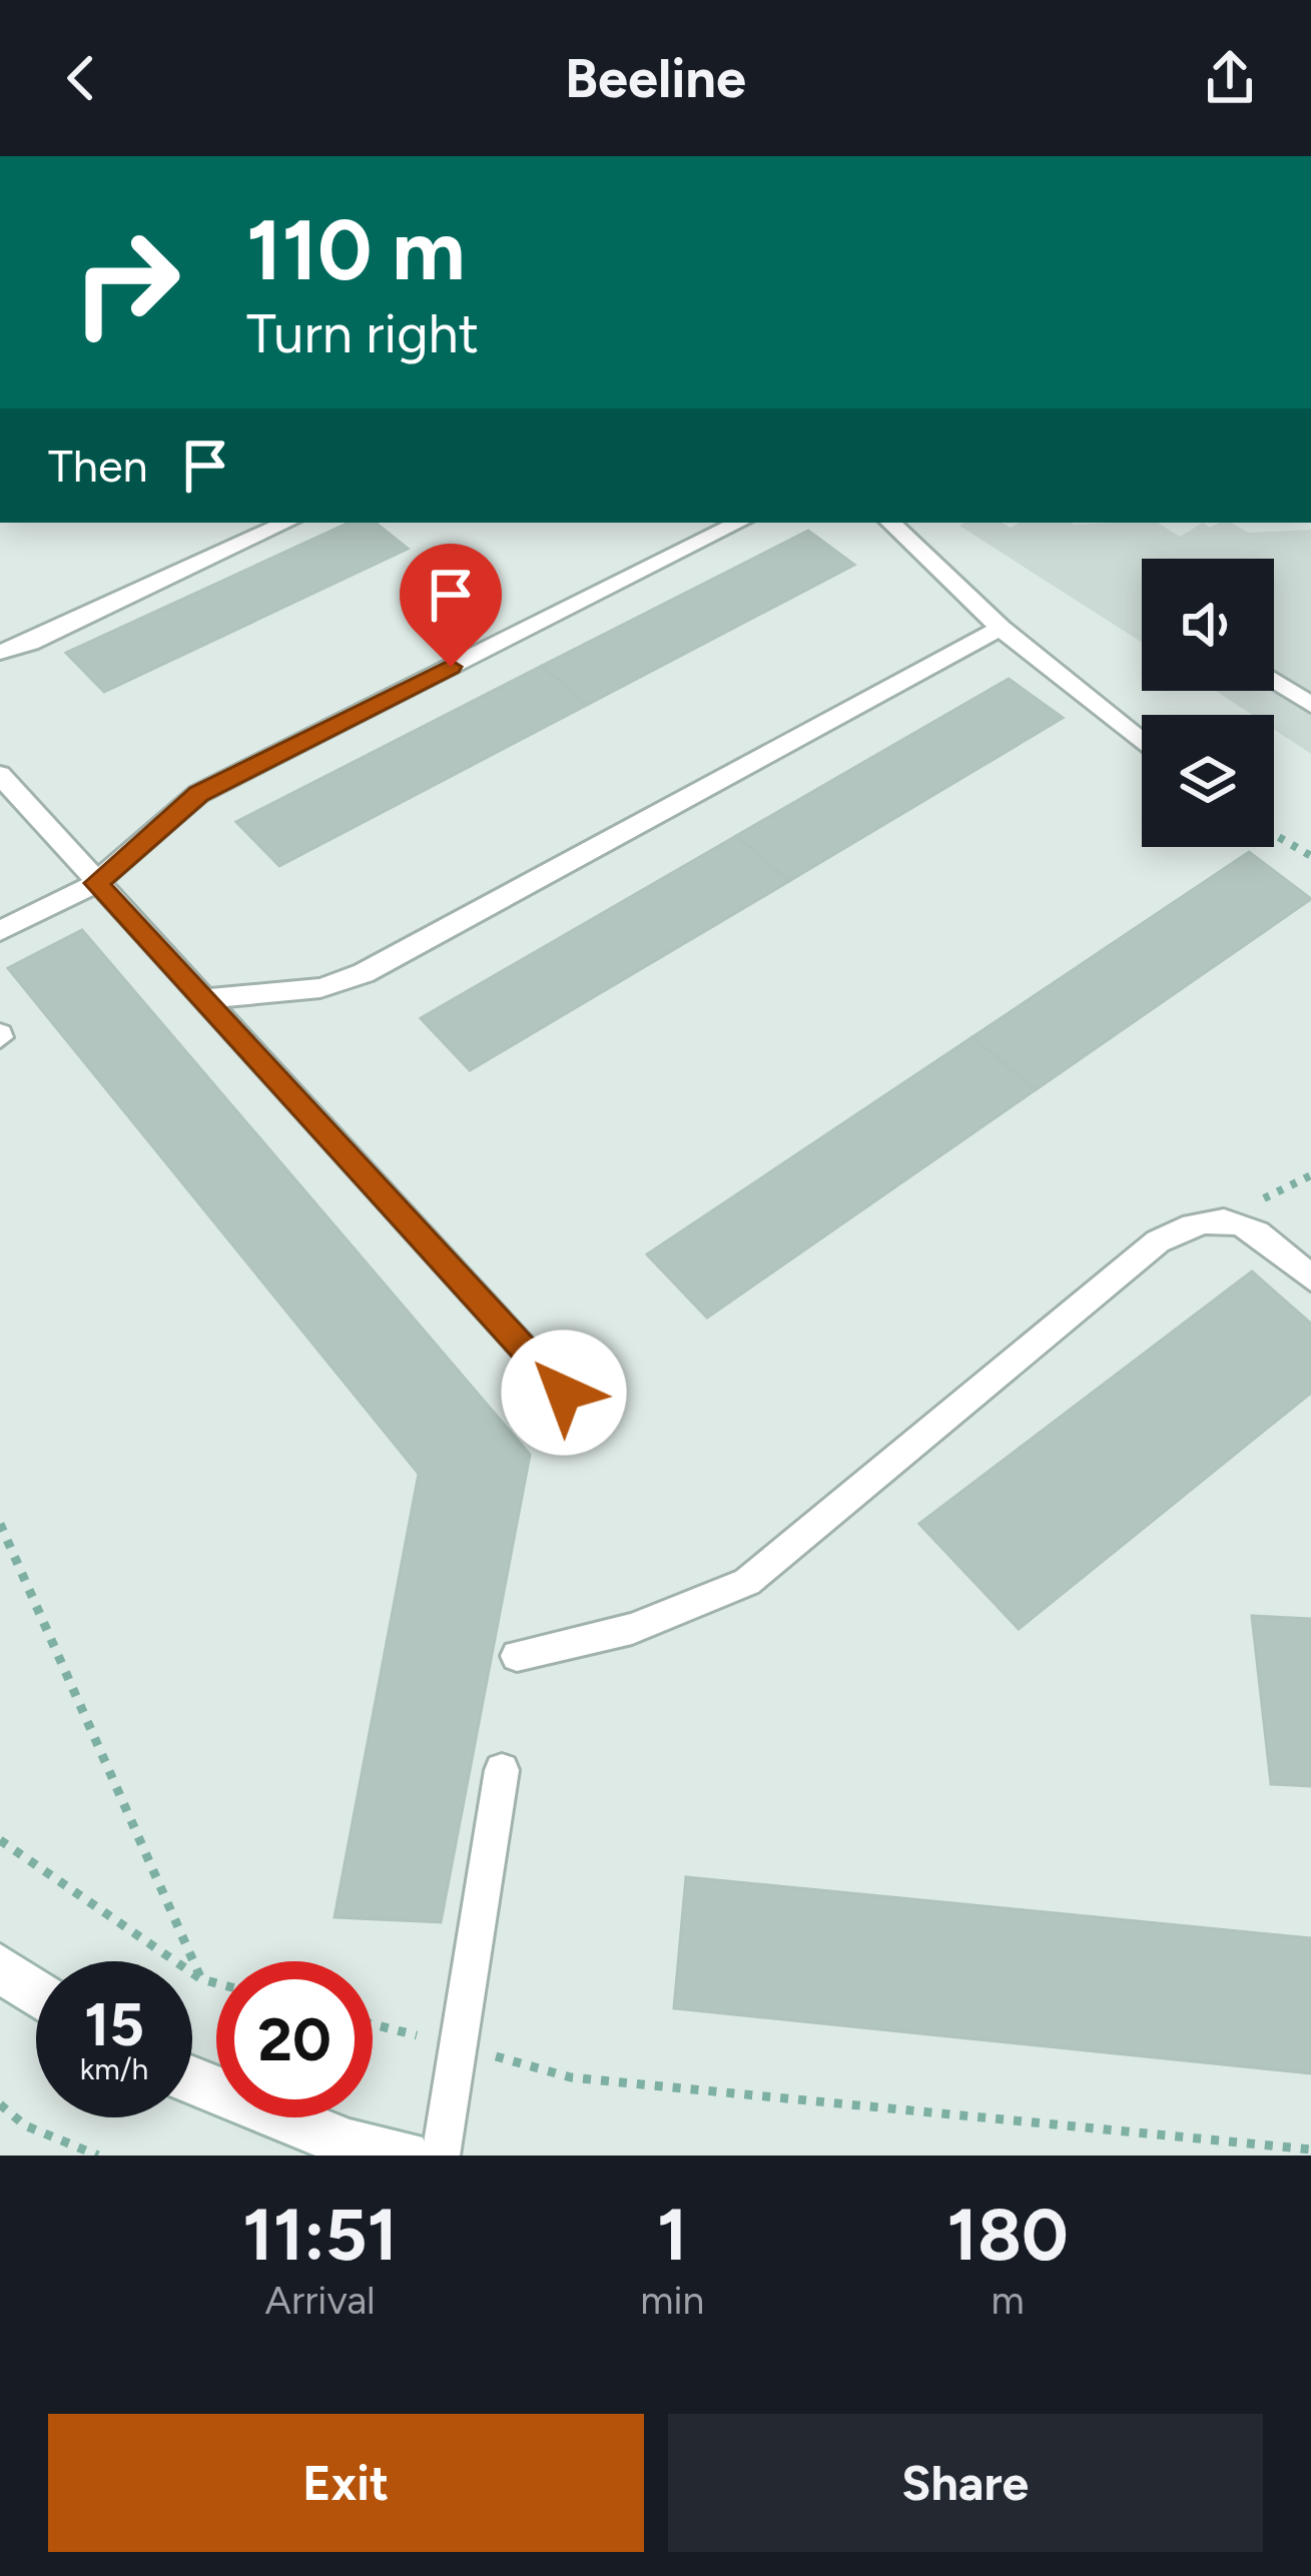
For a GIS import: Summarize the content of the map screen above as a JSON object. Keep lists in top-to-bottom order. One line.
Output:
{"page":{"header":"Beeline","turn":["110 m","Turn right"],"then":"Then","speed":"15 km/h","limit":"20","eta":["11:51","Arrival","1","min","180","m"],"buttons":["Exit","Share"]}}
